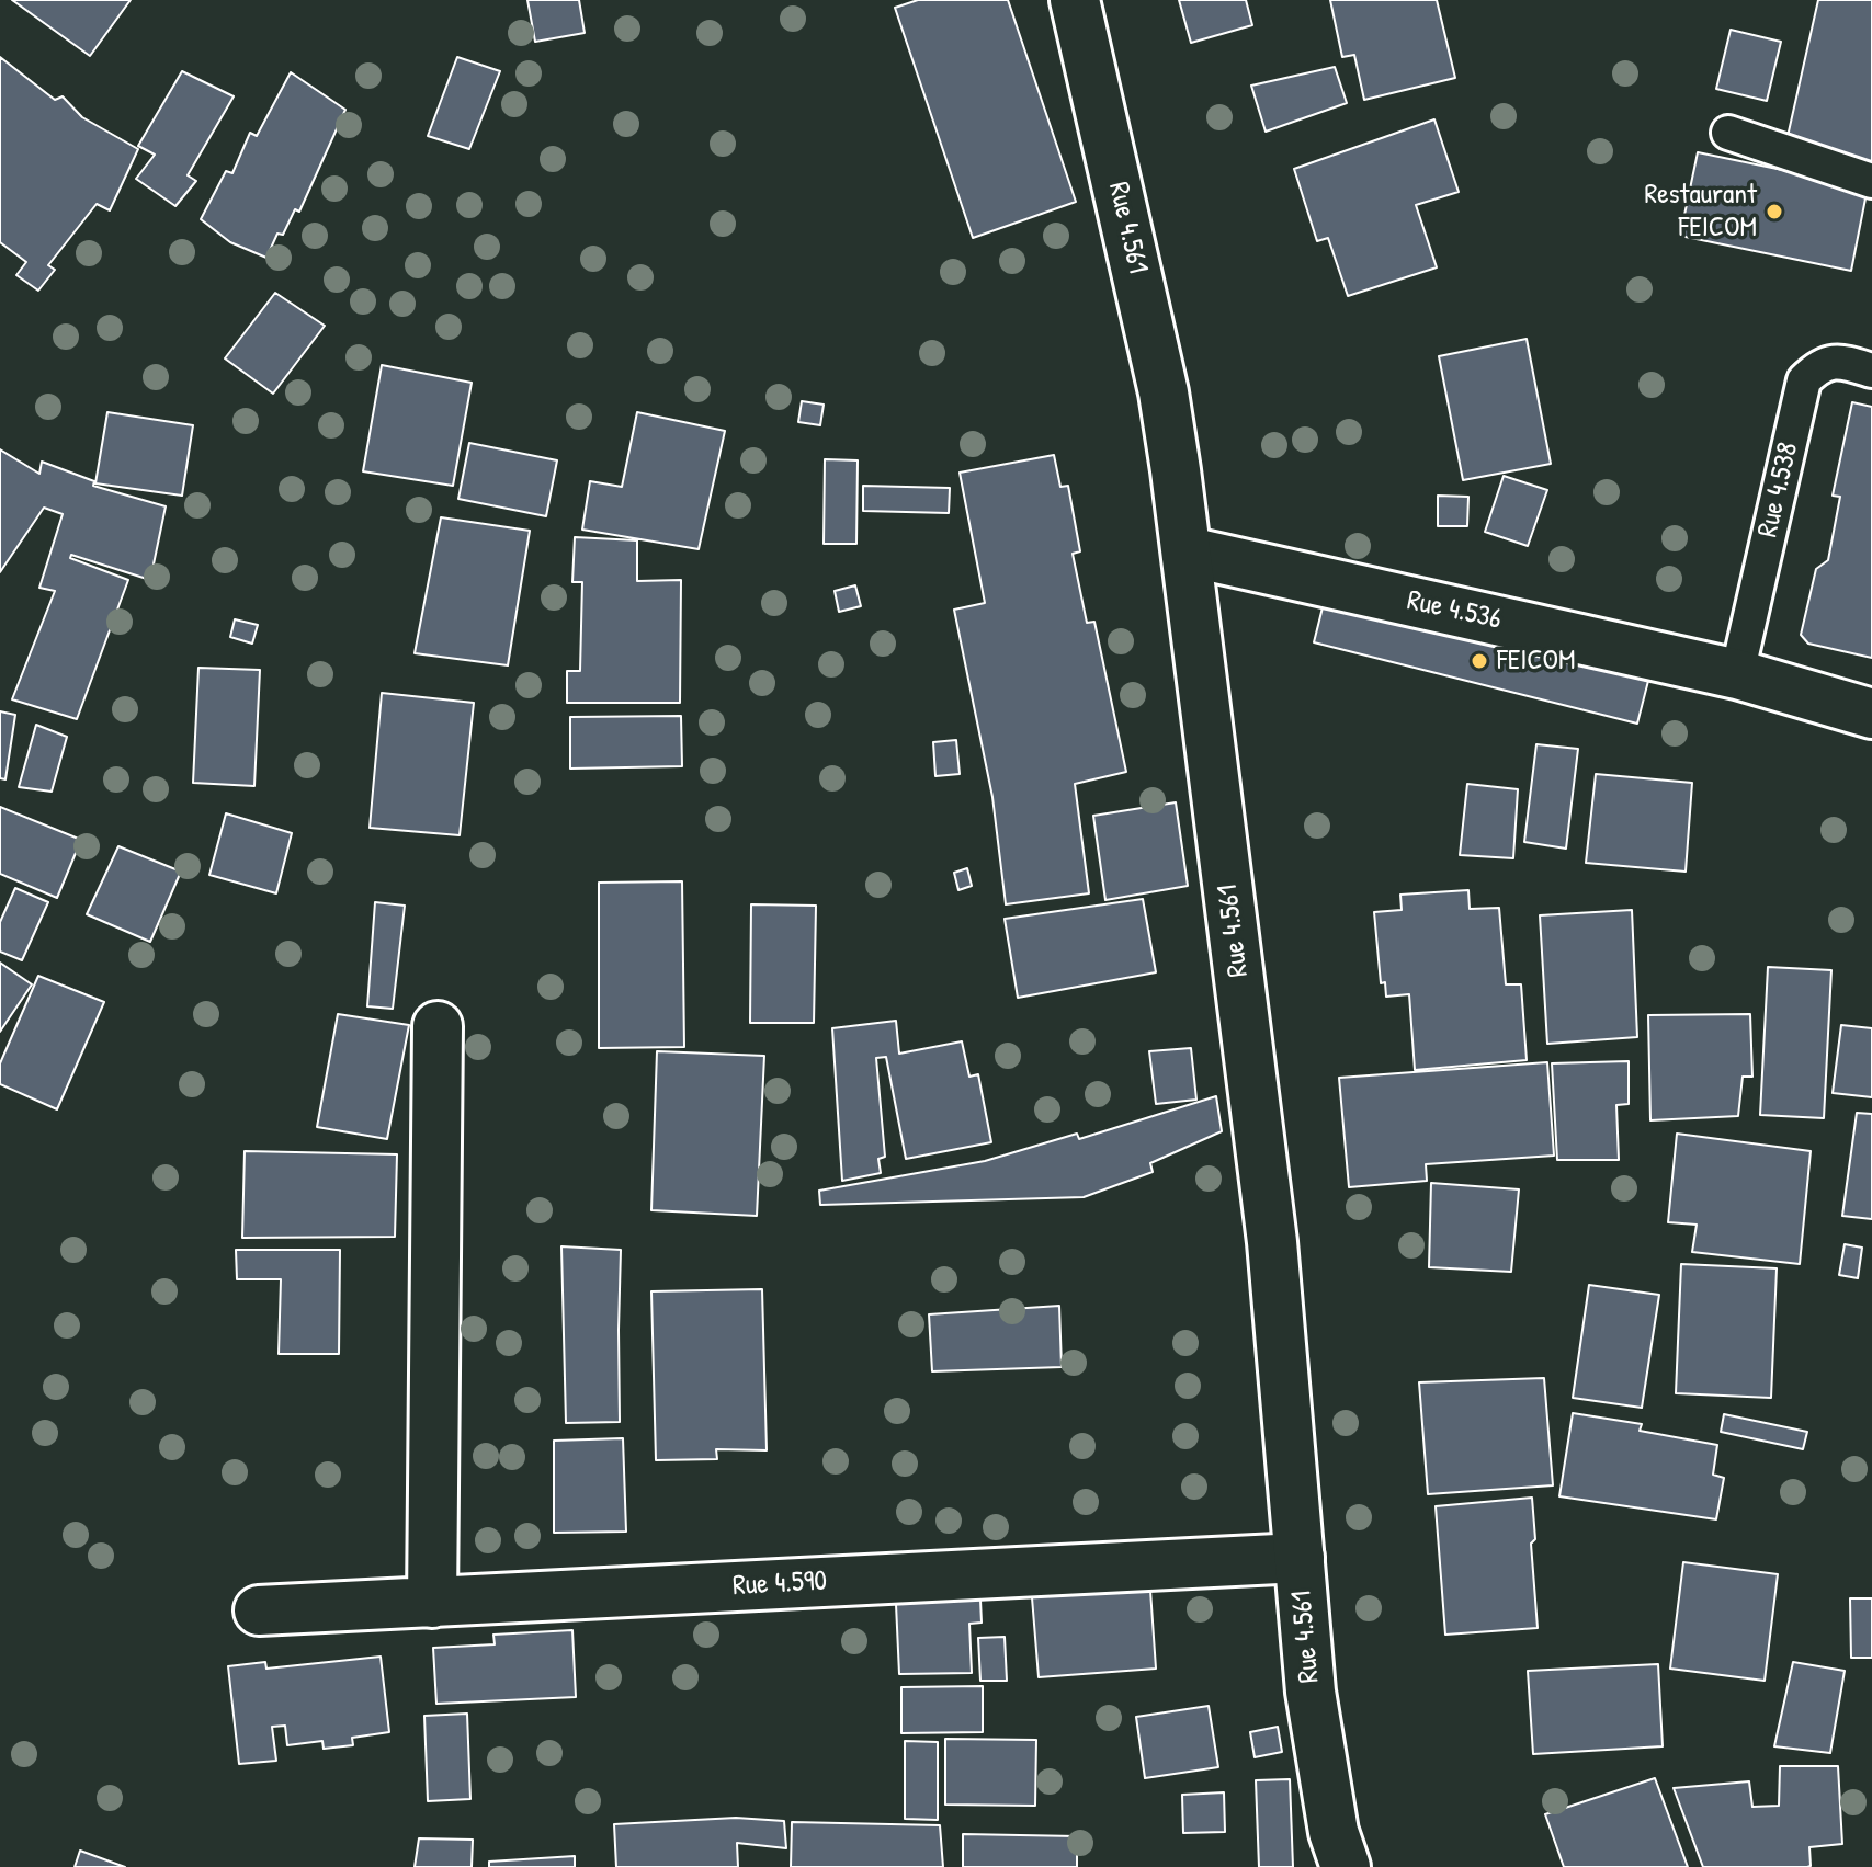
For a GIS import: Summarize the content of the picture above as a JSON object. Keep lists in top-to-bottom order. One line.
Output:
{"streets":{"street":["Rue 4.561","Rue 4.536","Rue 4.590"],"lane":["Rue 4.538"]},"crossings":[["Rue 4.561","Rue 4.536"],["Rue 4.561","Rue 4.590"],["Rue 4.538","Rue 4.536"]],"places":["Restaurant FEICOM","FEICOM"]}
